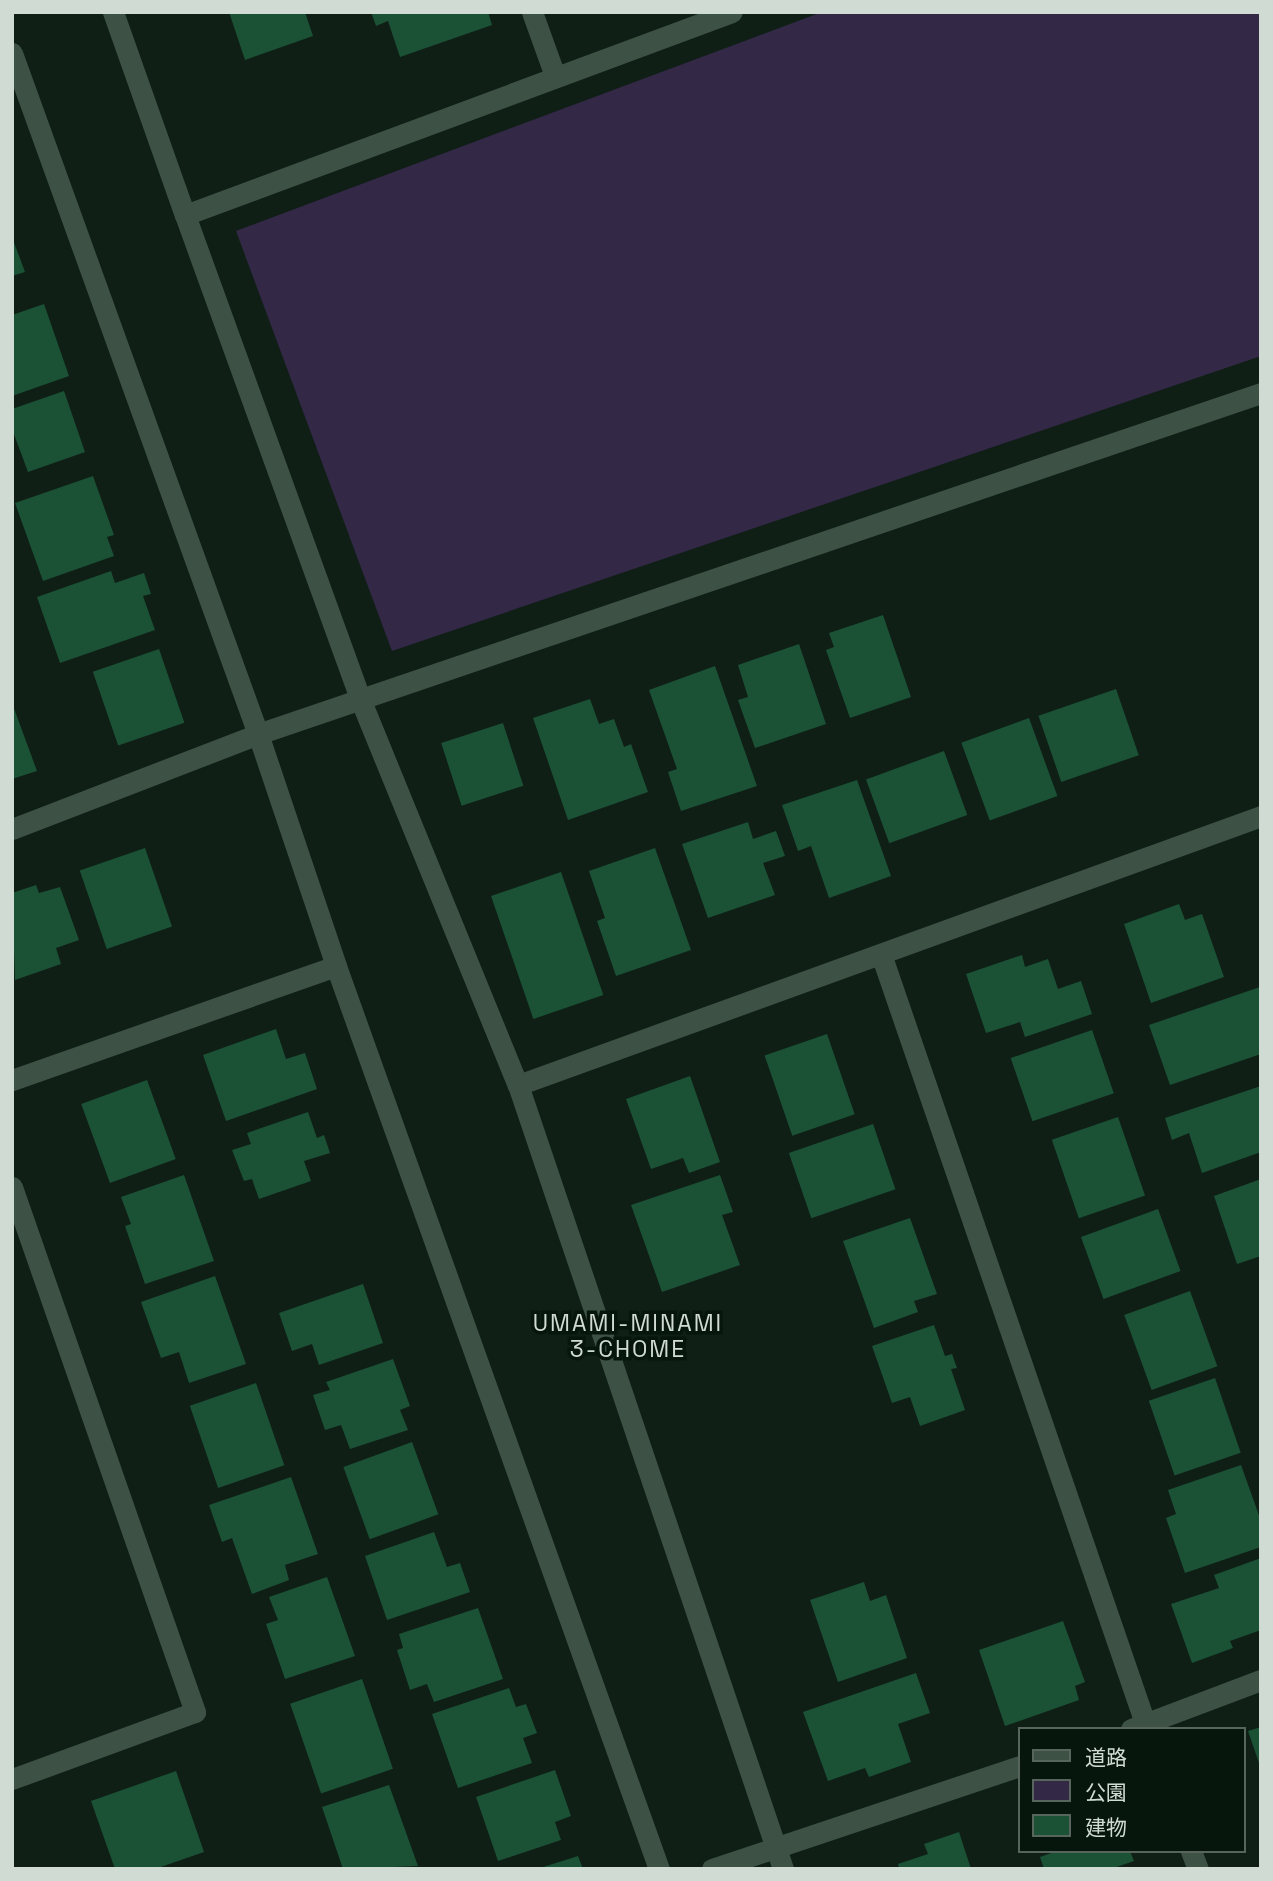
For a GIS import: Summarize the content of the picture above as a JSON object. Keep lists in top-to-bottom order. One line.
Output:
{"districts":["UMAMI-MINAMI 3-CHOME"],"legend":["道路","公園","建物"]}
